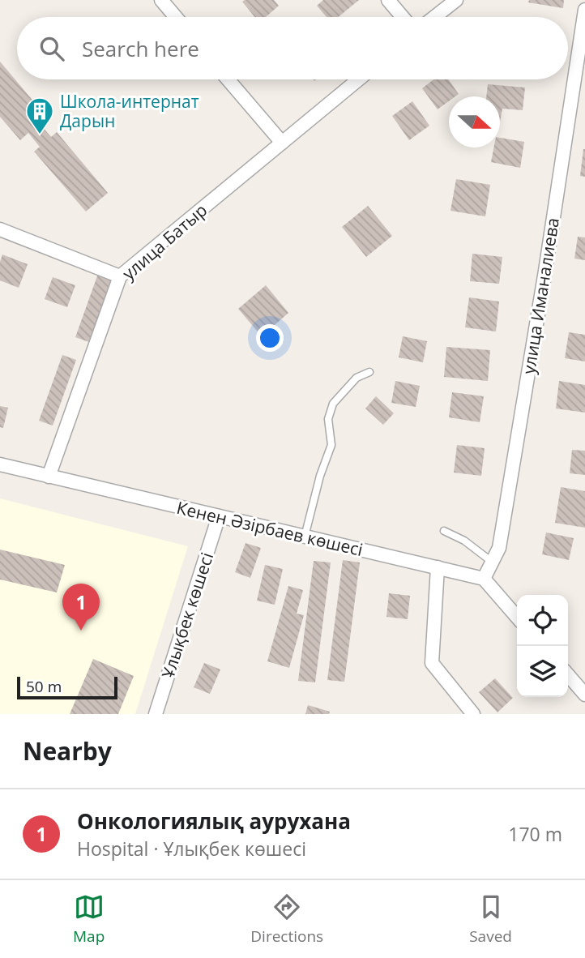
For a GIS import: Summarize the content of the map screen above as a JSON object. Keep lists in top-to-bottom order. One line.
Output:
{"streets":{"street":["улица Батыр","улица Иманалиева","Кенен Әзірбаев көшесі","Ұлықбек көшесі"]},"crossings":[["улица Батыр","Кенен Әзірбаев көшесі"],["улица Иманалиева","Кенен Әзірбаев көшесі"],["Кенен Әзірбаев көшесі","Ұлықбек көшесі"]],"places":{"building":["Школа-интернат Дарын"]},"scale_bar":"50 m","north":"right","page":{"search":"Search here","pins":"1","scale":"50 m","heading":"Nearby","list":[{"mark":"1","name":"Онкологиялық аурухана","note":"Hospital · Ұлықбек көшесі","value":"170 m"}],"nav":["Map","Directions","Saved"]}}
